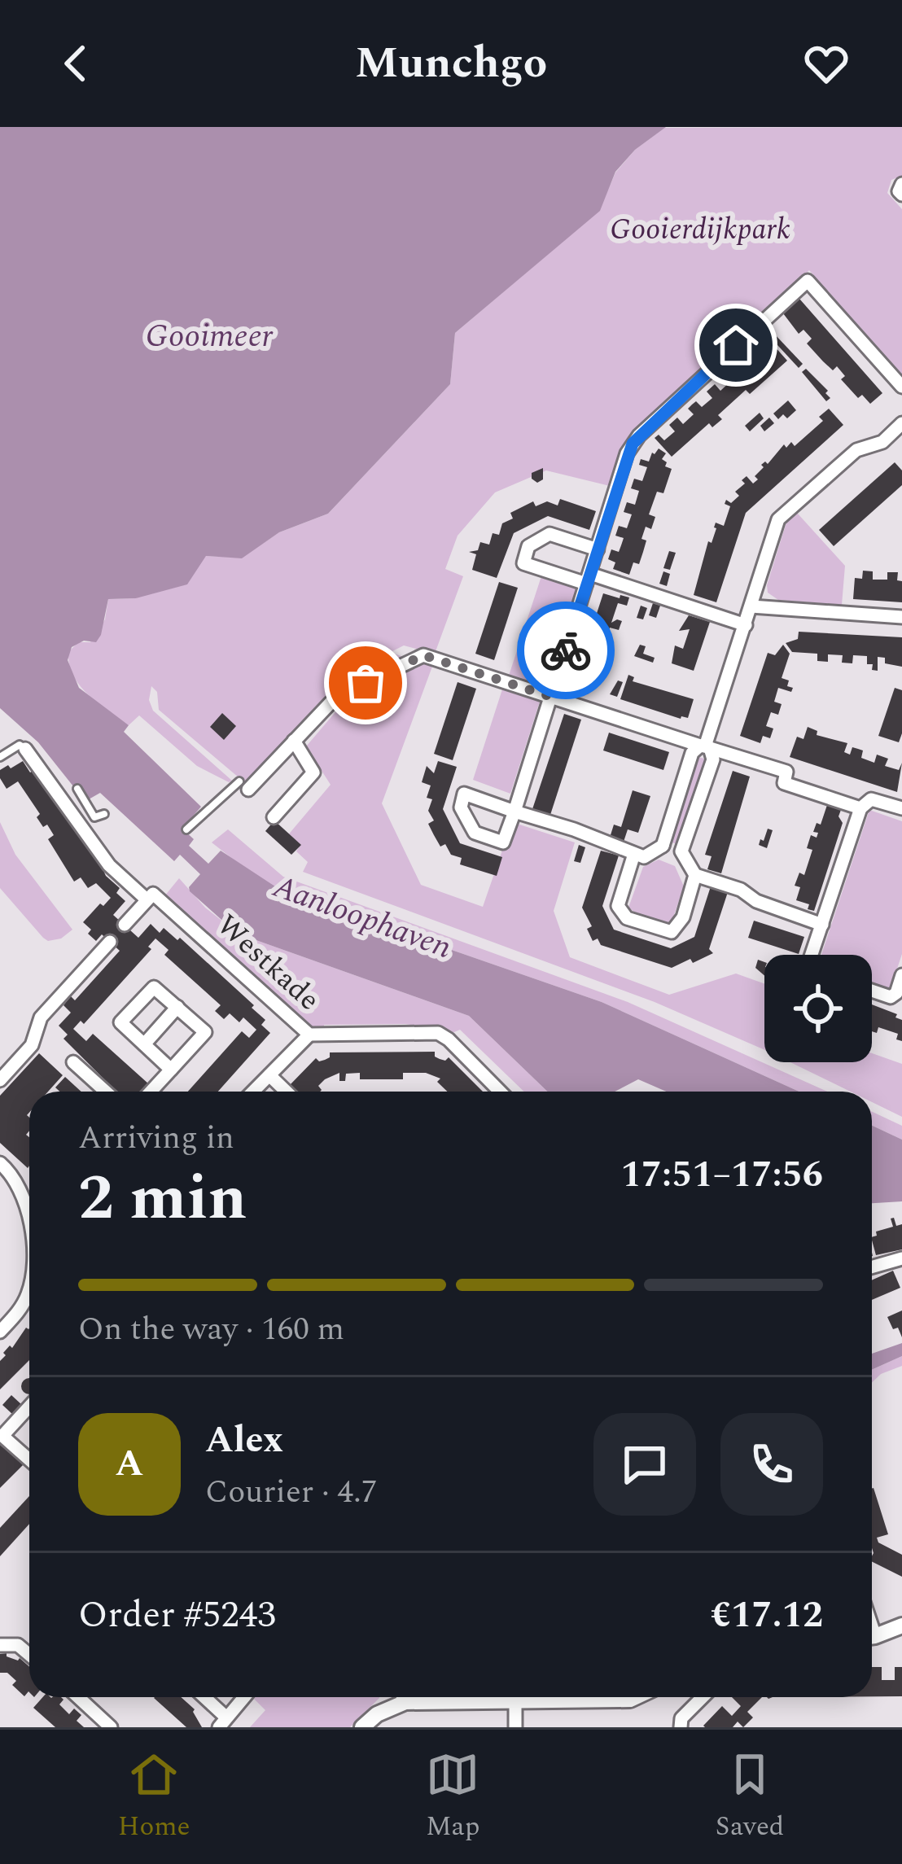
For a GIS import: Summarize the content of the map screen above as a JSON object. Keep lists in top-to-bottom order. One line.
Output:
{"streets":{"street":["Westkade"]},"water":["Gooimeer","Aanloophaven"],"parks":["Gooierdijkpark"],"page":{"header":"Munchgo","heading":["2 min","Arriving in","17:51–17:56"],"panel":["Alex","Courier · 4.7","Order #5243","€17.12"],"bar":"On the way · 160 m","round":"A","tabs":["Home","Map","Saved"]}}
